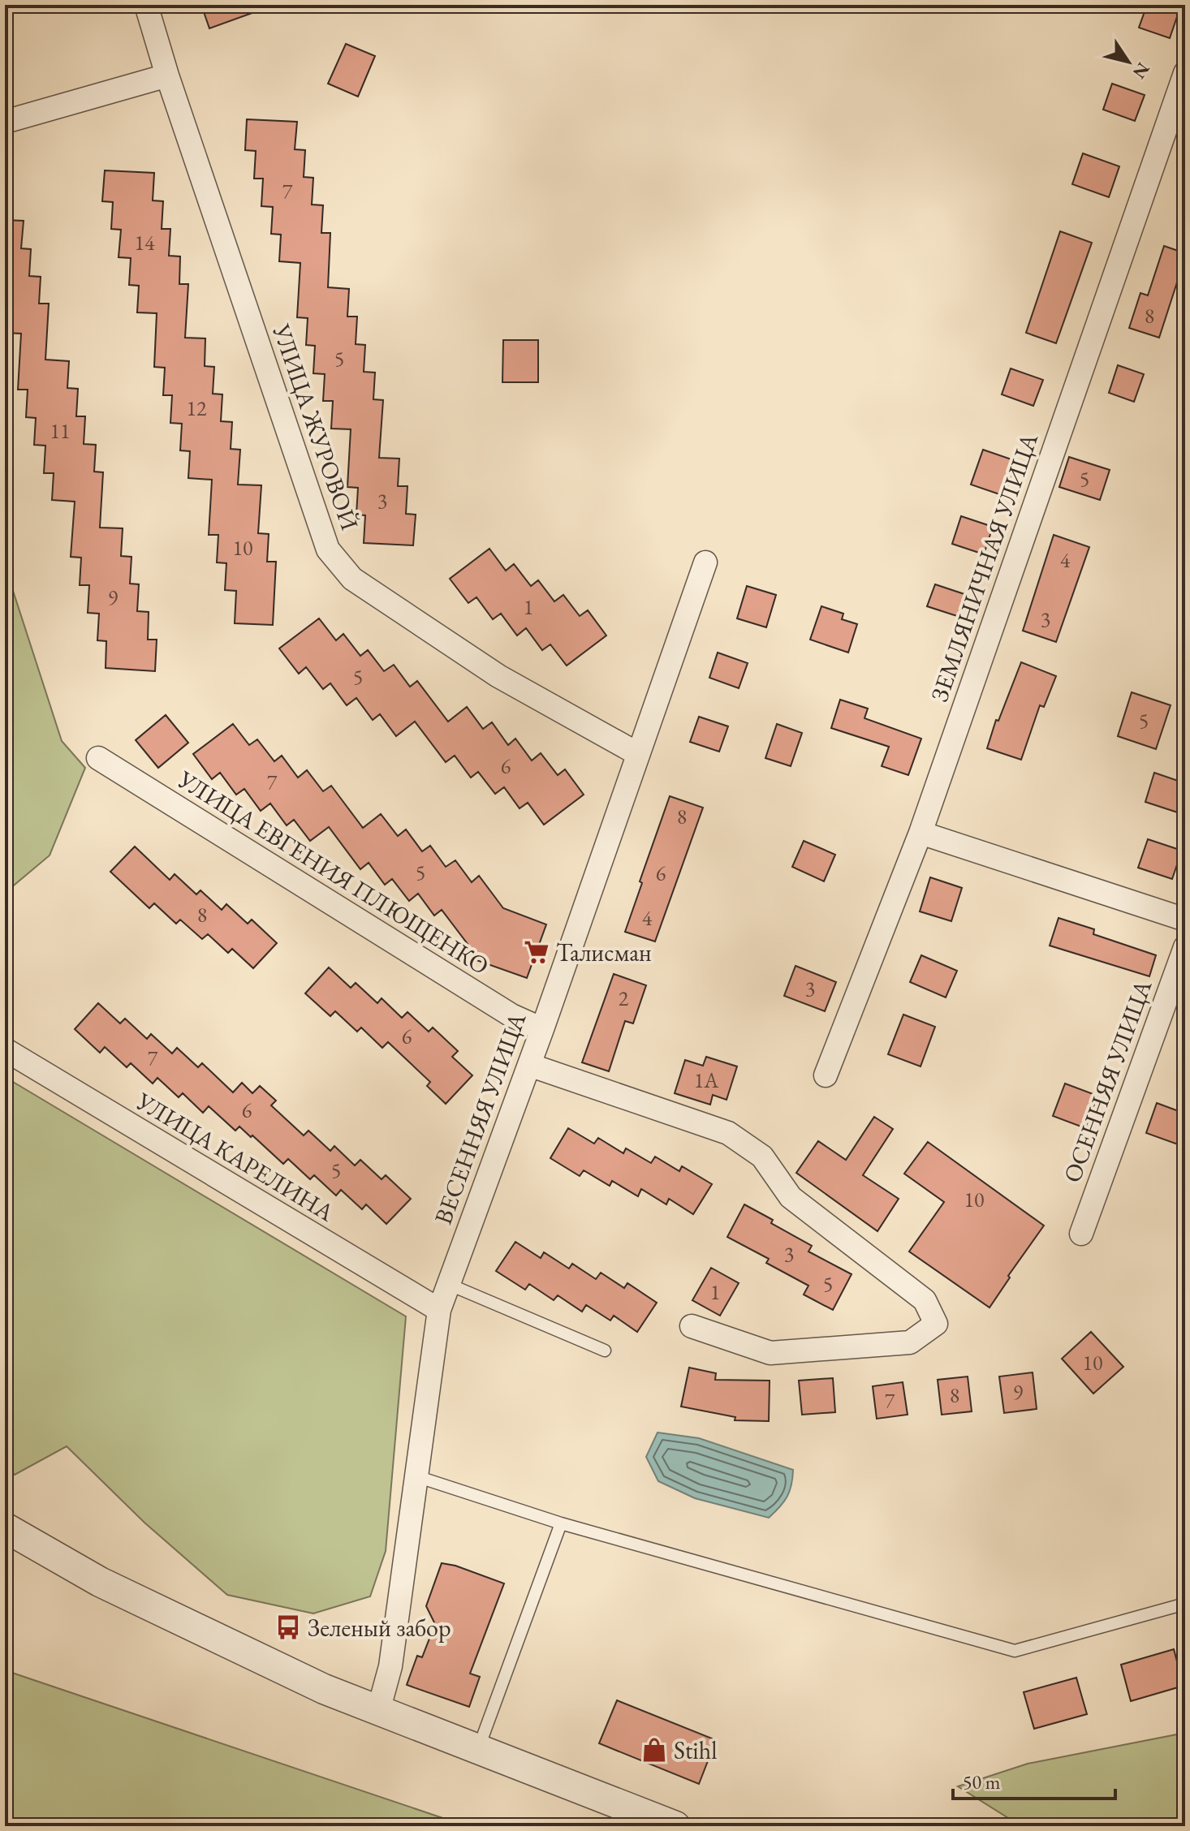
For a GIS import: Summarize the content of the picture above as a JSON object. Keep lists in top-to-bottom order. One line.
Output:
{"streets":{"street":["УЛИЦА ЖУРОВОЙ","ЗЕМЛЯНИЧНАЯ УЛИЦА","УЛИЦА ЕВГЕНИЯ ПЛЮЩЕНКО","ОСЕННЯЯ УЛИЦА","ВЕСЕННЯЯ УЛИЦА","УЛИЦА КАРЕЛИНА"]},"crossings":[["УЛИЦА ЖУРОВОЙ","ВЕСЕННЯЯ УЛИЦА"],["УЛИЦА ЕВГЕНИЯ ПЛЮЩЕНКО","ВЕСЕННЯЯ УЛИЦА"],["ВЕСЕННЯЯ УЛИЦА","УЛИЦА КАРЕЛИНА"]],"places":{"supermarket":["Талисман"],"bus stop":["Зеленый забор"],"shop":["Stihl"]},"house_numbers":["7","14","8","5","12","11","5","3","10","4","9","1","3","5","5","6","7","8","5","6","8","4","3","2","6","7","1А","6","5","10","3","5","1","10","9","8","7"],"scale_bar":"50 m","north":"bottom right"}
